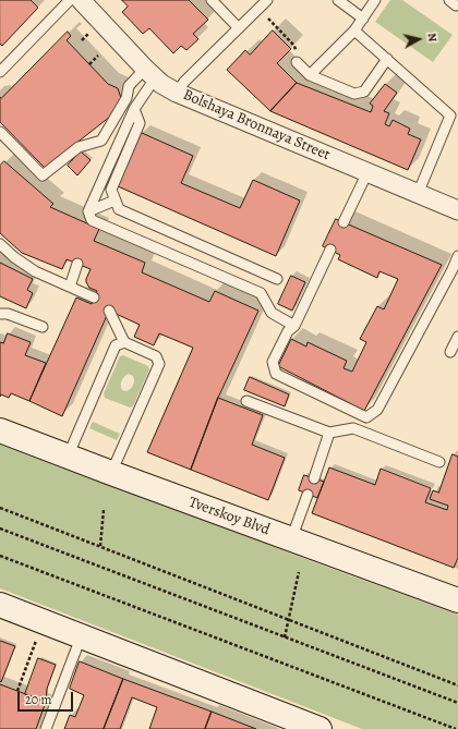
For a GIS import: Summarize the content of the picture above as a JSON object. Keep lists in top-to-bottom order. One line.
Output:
{"streets":{"main road":["Tverskoy Blvd"],"street":["Bolshaya Bronnaya Street"]},"scale_bar":"20 m","north":"right"}
